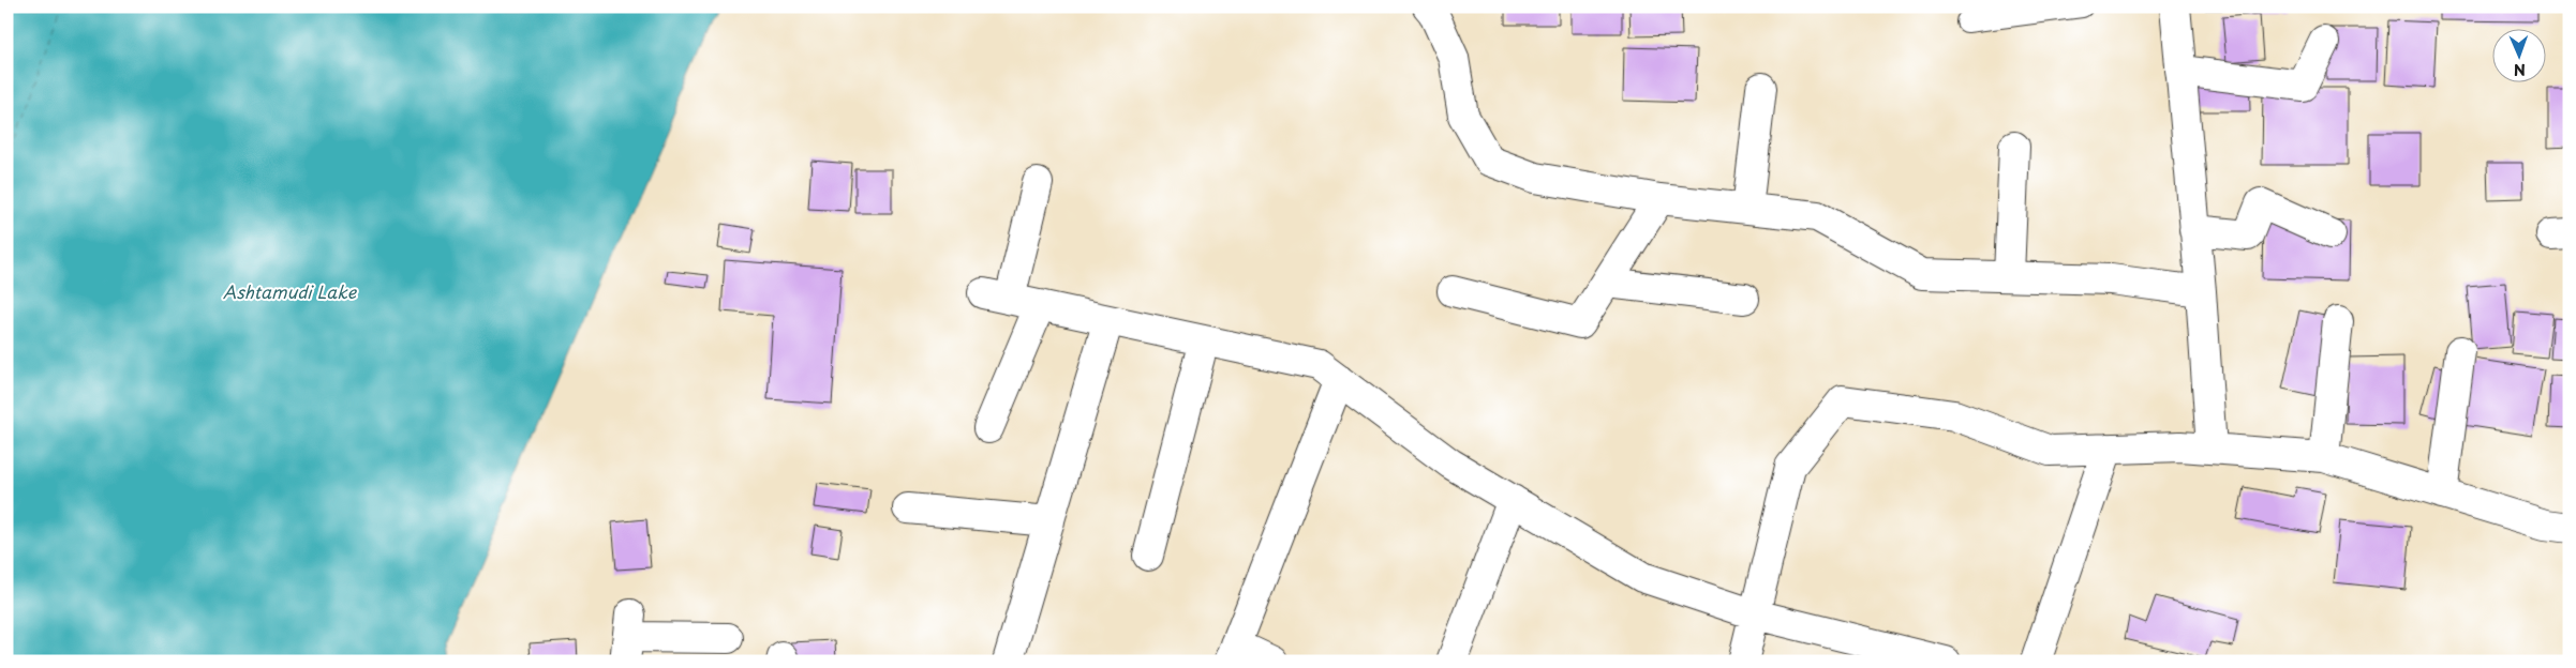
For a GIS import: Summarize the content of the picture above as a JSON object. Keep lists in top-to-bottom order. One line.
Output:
{"water":["Ashtamudi Lake"],"north":"bottom"}
